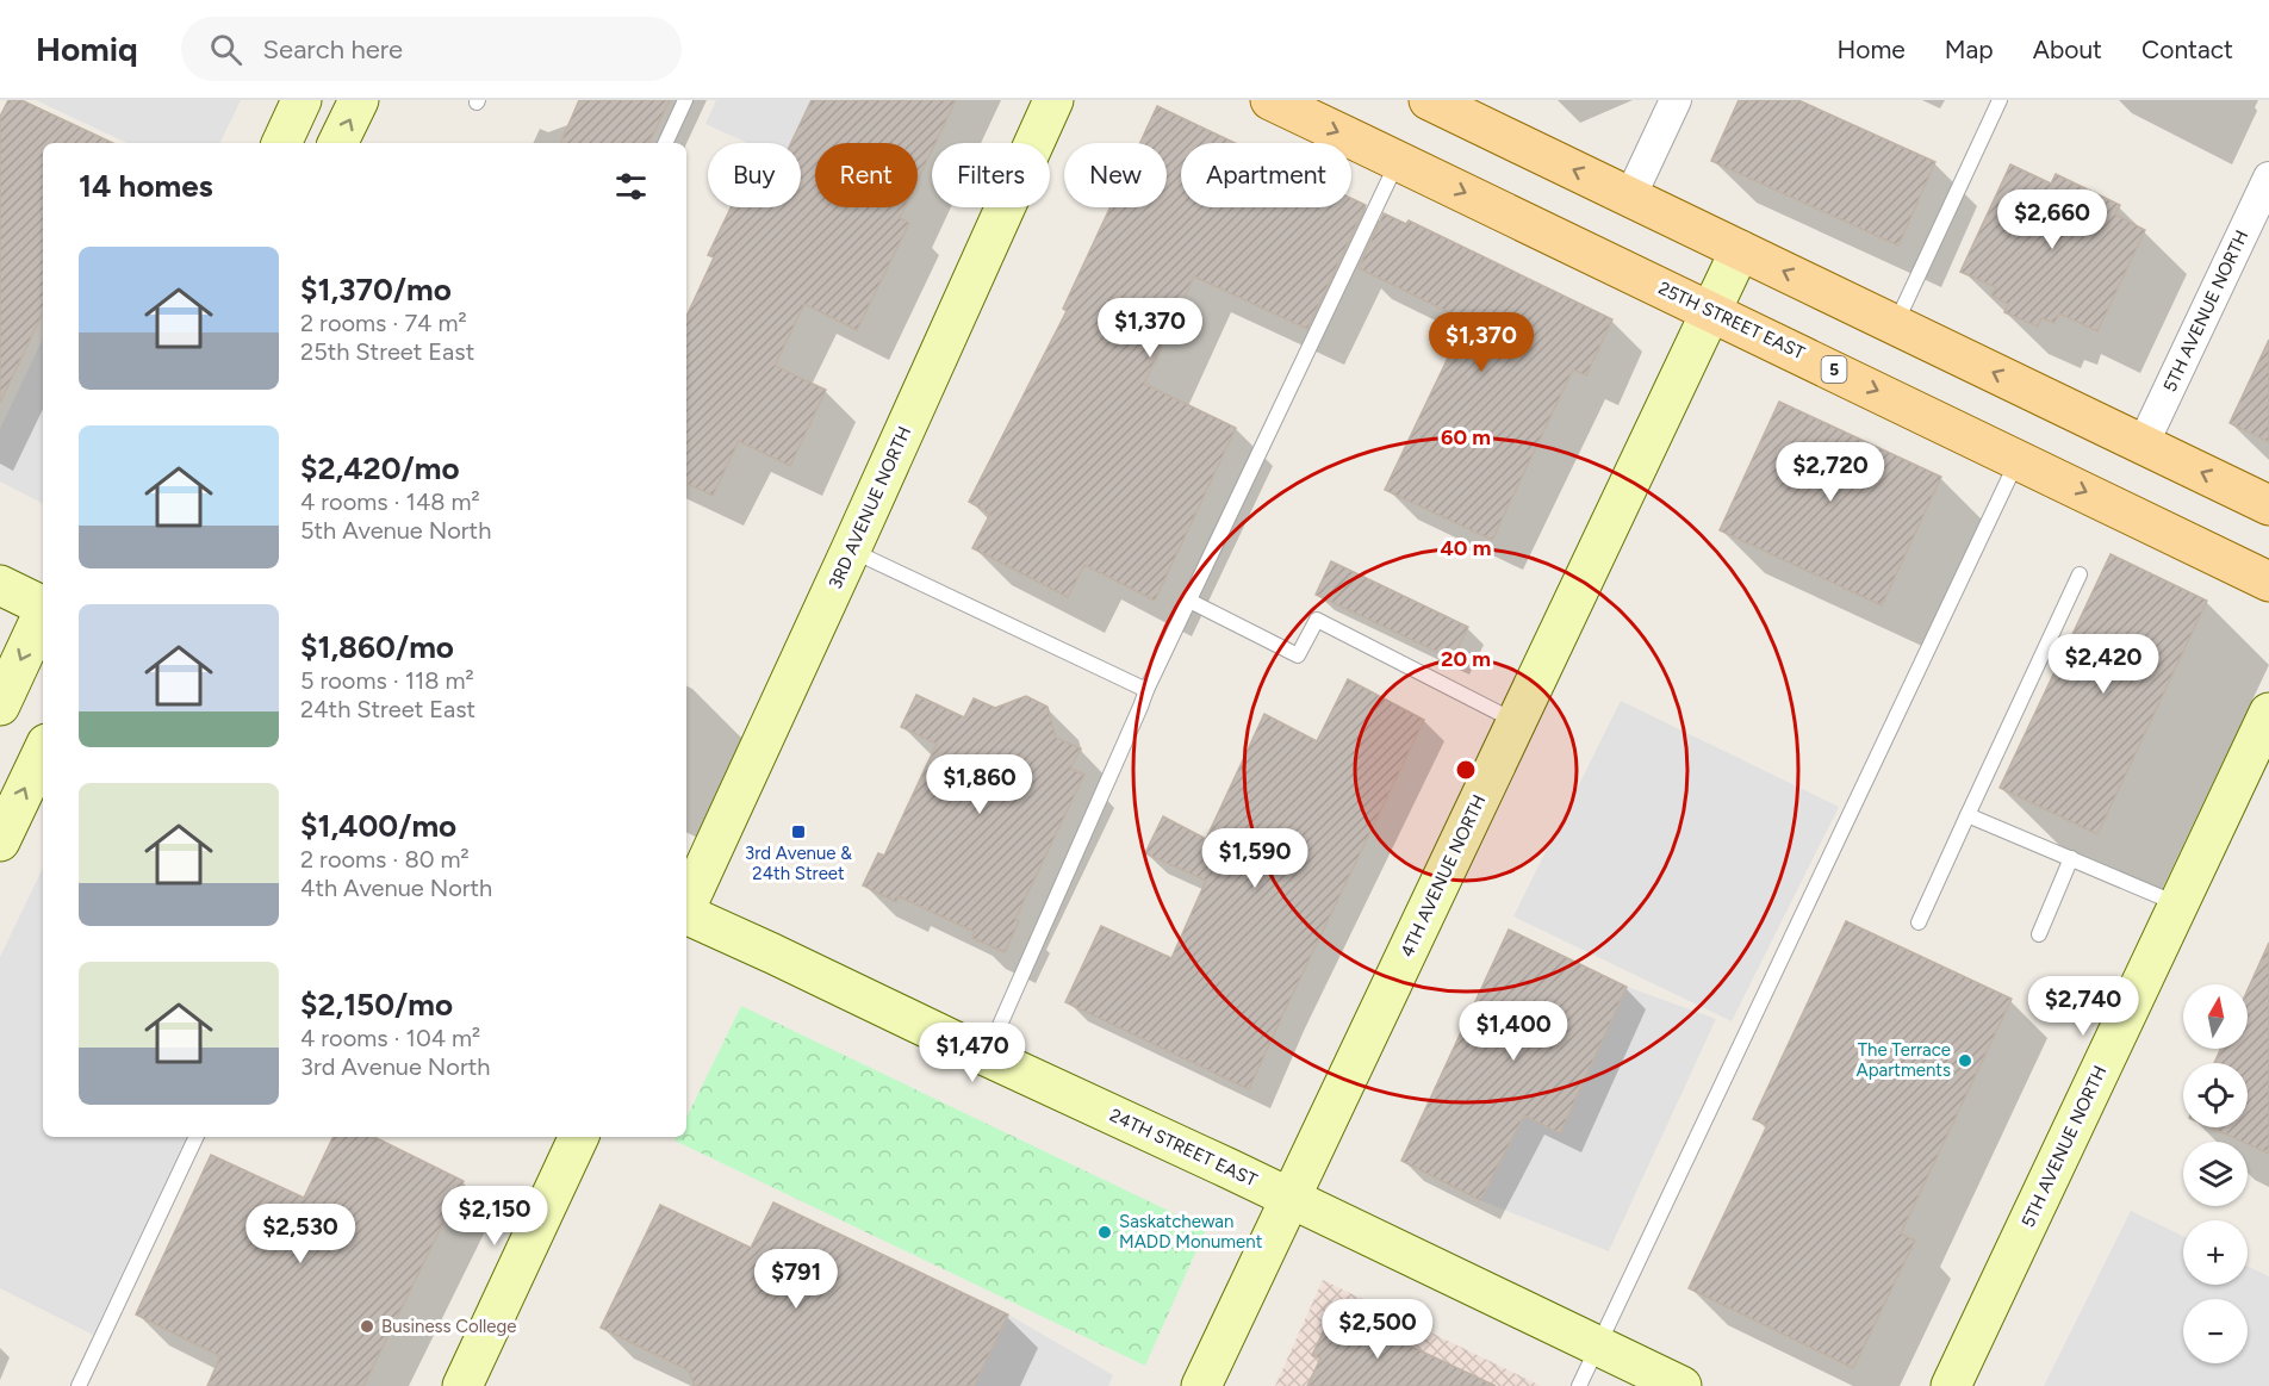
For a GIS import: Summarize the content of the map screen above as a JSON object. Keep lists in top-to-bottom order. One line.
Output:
{"streets":{"main road":["5TH AVENUE NORTH","25TH STREET EAST","5","3RD AVENUE NORTH","4TH AVENUE NORTH","24TH STREET EAST"]},"crossings":[["25TH STREET EAST","4TH AVENUE NORTH"],["4TH AVENUE NORTH","24TH STREET EAST"]],"places":{"transit":["3rd Avenue & 24th Street"],"other":["The Terrace Apartments","Saskatchewan MADD Monument","Business College"]},"north":"top","page":{"header":"Homiq","search":"Search here","nav":["Home","Map","About","Contact"],"chip":["Buy","Rent","Filters","New","Apartment"],"heading":"14 homes","price":["$2,660","$1,370","$1,370","$2,720","$2,420","$1,860","$1,590","$2,740","$1,400","$1,470","$2,150","$2,530","$791","$2,500"],"list":[{"name":"$1,370/mo","note":"2 rooms · 74 m² · 25th Street East"},{"name":"$2,420/mo","note":"4 rooms · 148 m² · 5th Avenue North"},{"name":"$1,860/mo","note":"5 rooms · 118 m² · 24th Street East"},{"name":"$1,400/mo","note":"2 rooms · 80 m² · 4th Avenue North"},{"name":"$2,150/mo","note":"4 rooms · 104 m² · 3rd Avenue North"}],"map_buttons":["+","−"]},"rings":["60 m","40 m","20 m"]}
